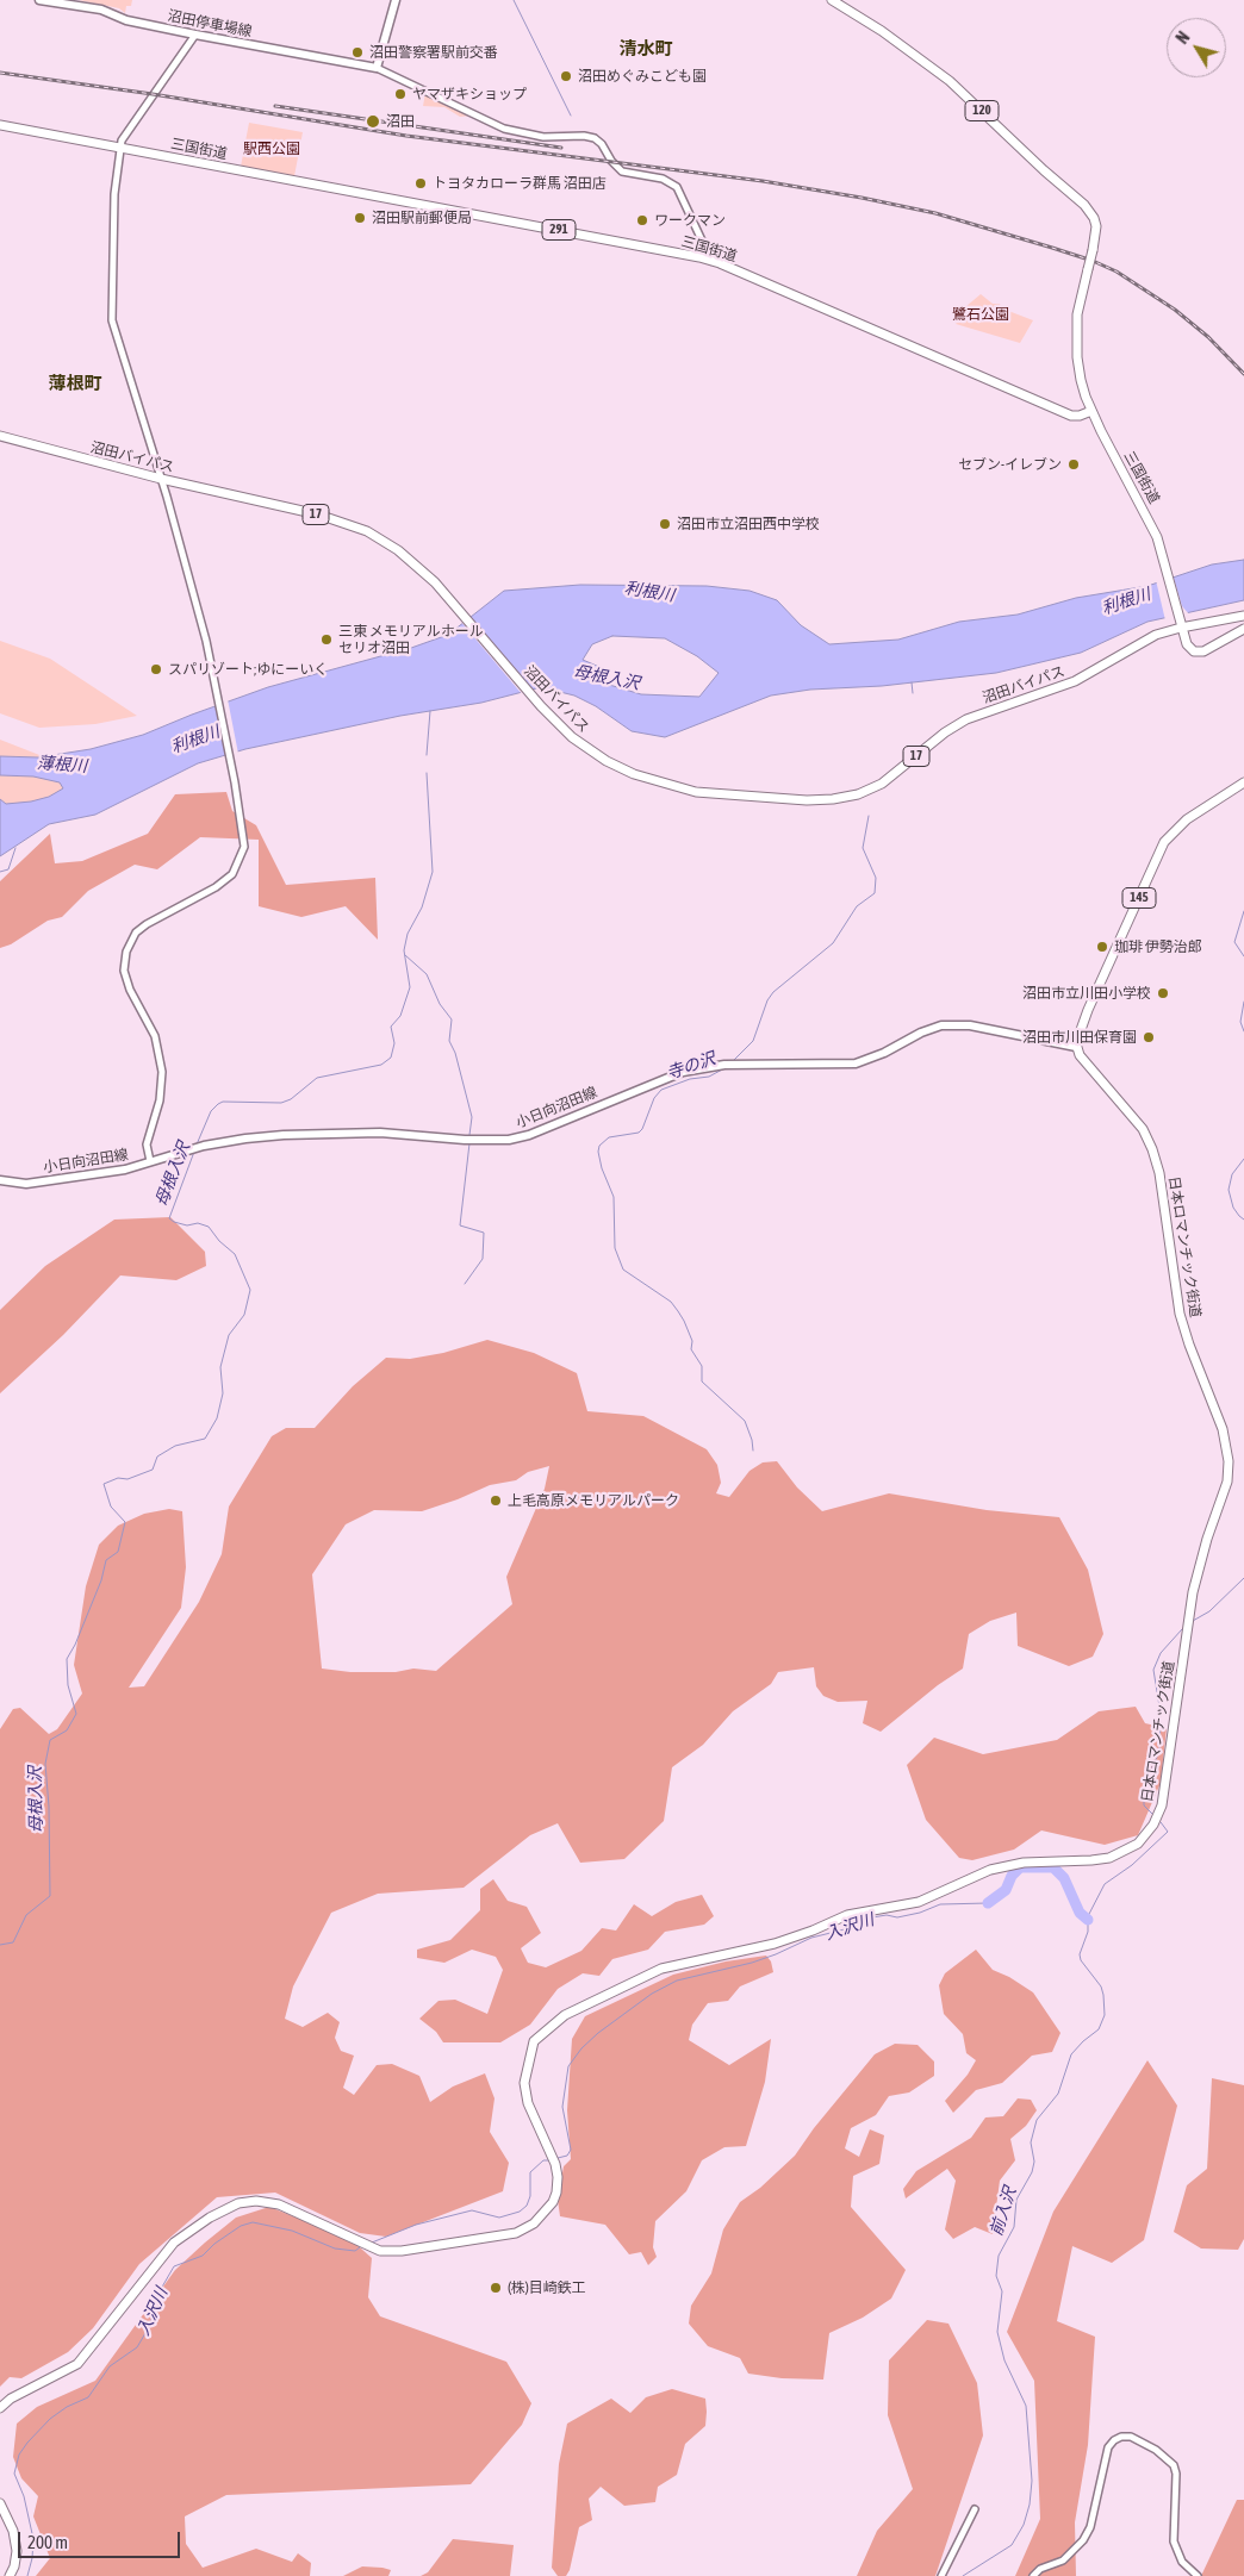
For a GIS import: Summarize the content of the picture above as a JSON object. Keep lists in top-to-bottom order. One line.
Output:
{"streets":{"highway":["120","三国街道","291","沼田バイパス","17","145","日本ロマンチック街道"],"main road":["沼田停車場線","小日向沼田線"]},"crossings":[["120","三国街道"],["三国街道","沼田バイパス"],["三国街道","17"],["沼田バイパス","17"],["145","小日向沼田線"],["145","日本ロマンチック街道"],["小日向沼田線","日本ロマンチック街道"]],"districts":["清水町","薄根町"],"water":["利根川","母根入沢","薄根川","寺の沢","入沢川","前入沢"],"parks":["駅西公園","鷺石公園"],"places":["沼田警察署駅前交番","沼田めぐみこども園","ヤマザキショップ","沼田","トヨタカローラ群馬 沼田店","沼田駅前郵便局","ワークマン","セブン-イレブン","沼田市立沼田西中学校","三東 メモリアルホール セリオ沼田","スパリゾート;ゆにーいく","珈琲 伊勢治郎","沼田市立川田小学校","沼田市川田保育園","上毛高原メモリアルパーク","(株)目崎鉄工"],"scale_bar":"200 m","north":"top left"}
